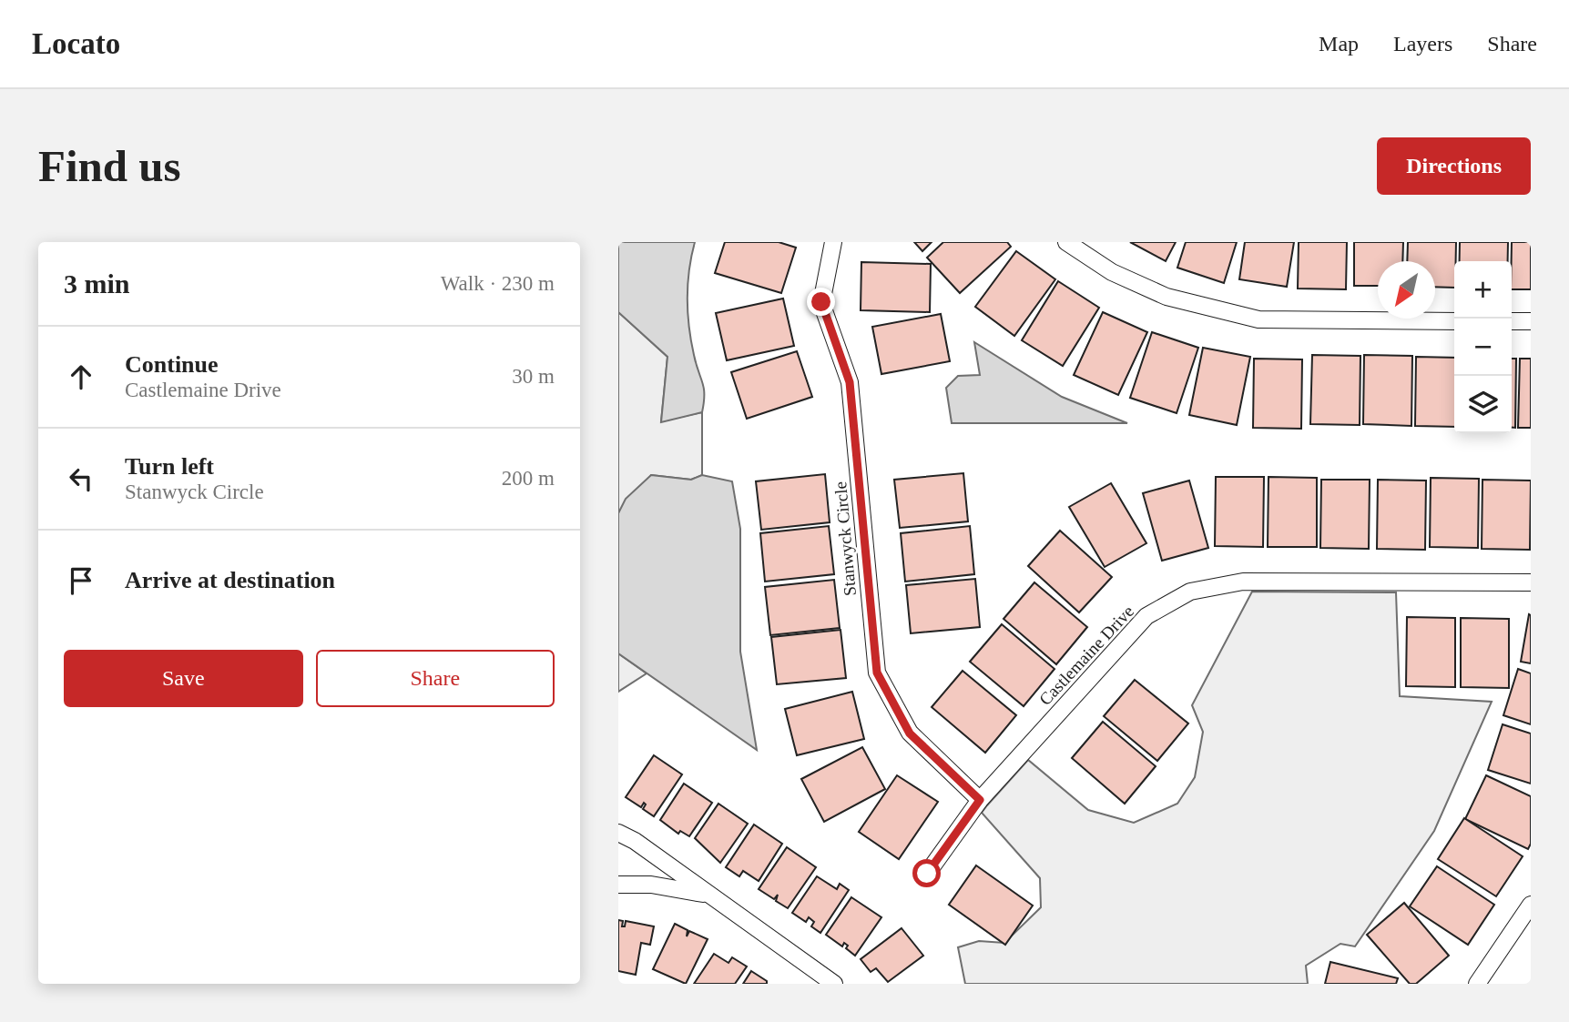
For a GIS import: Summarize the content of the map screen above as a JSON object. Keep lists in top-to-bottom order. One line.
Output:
{"streets":{"street":["Stanwyck Circle","Castlemaine Drive"]},"crossings":[["Stanwyck Circle","Castlemaine Drive"]],"north":"bottom left","page":{"header":"Locato","nav":["Map","Layers","Share"],"buttons":["Directions",["Save","Share"]],"title":"Find us","heading":["3 min","Walk · 230 m"],"map_buttons":["+","−"],"list":[["Continue","Castlemaine Drive","30 m"],["Turn left","Stanwyck Circle","200 m"],"Arrive at destination"]}}
